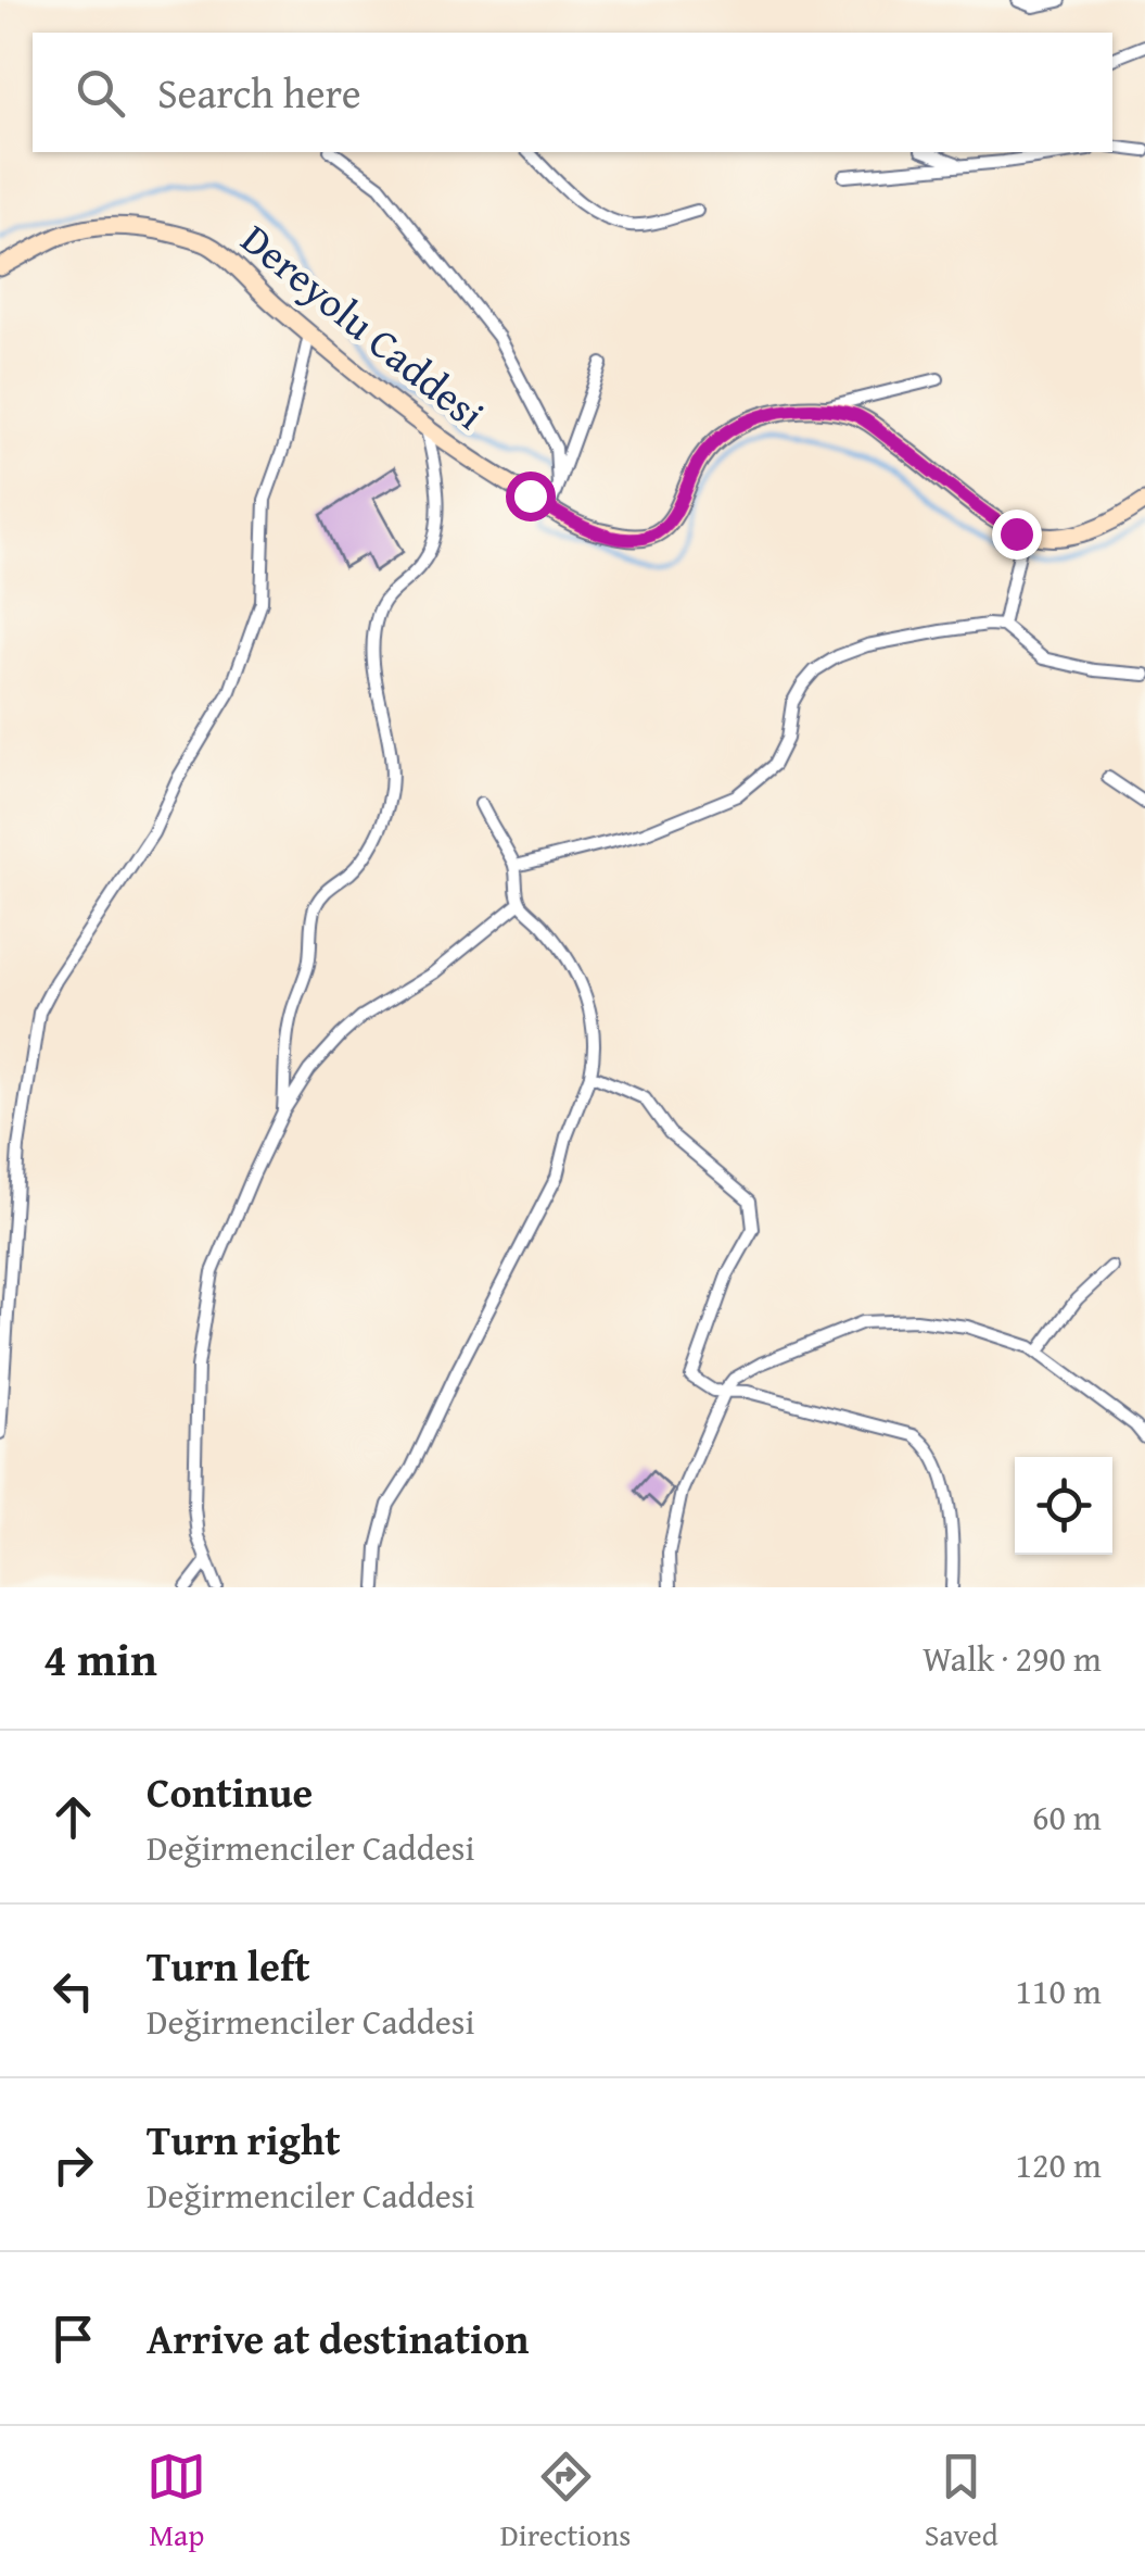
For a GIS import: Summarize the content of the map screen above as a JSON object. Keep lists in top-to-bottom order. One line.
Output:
{"streets":{"main road":["Dereyolu Caddesi"]},"page":{"search":"Search here","heading":["4 min","Walk · 290 m"],"list":[["Continue","Değirmenciler Caddesi","60 m"],["Turn left","Değirmenciler Caddesi","110 m"],["Turn right","Değirmenciler Caddesi","120 m"],"Arrive at destination"],"nav":["Map","Directions","Saved"]}}
